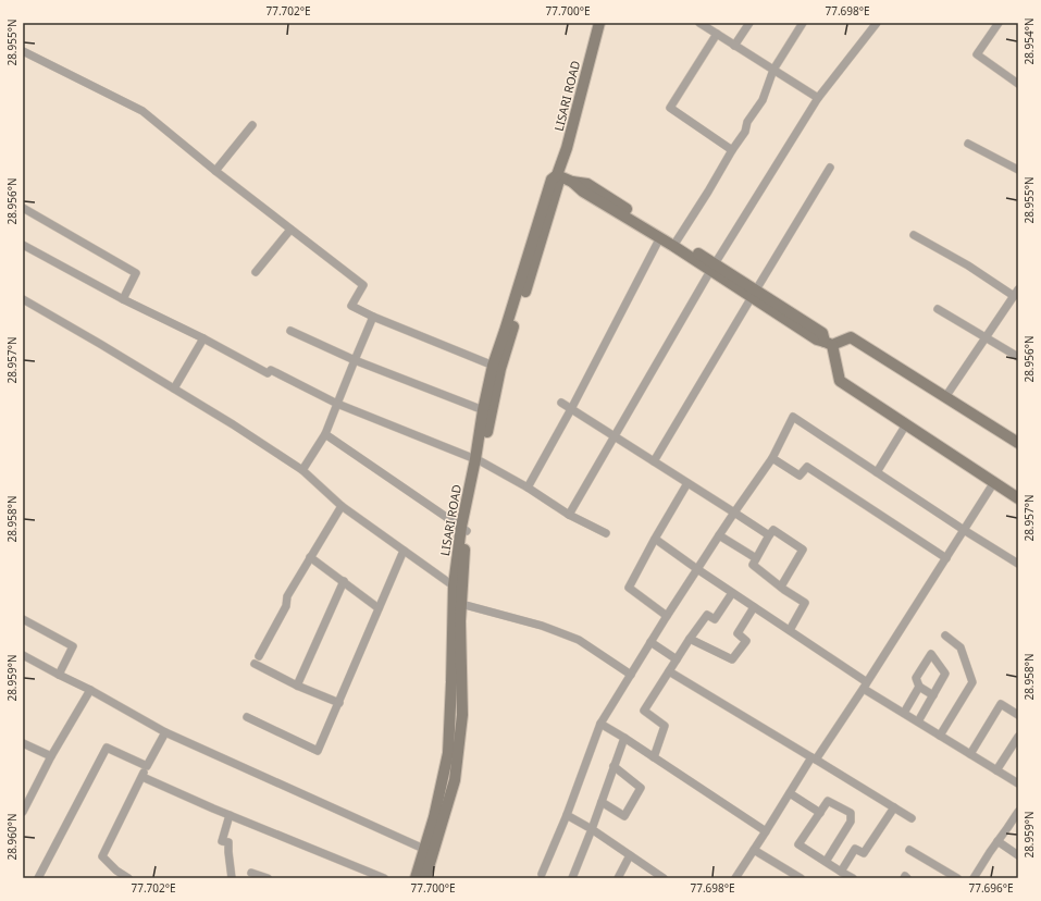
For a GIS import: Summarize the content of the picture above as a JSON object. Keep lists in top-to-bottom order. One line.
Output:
{"streets":{"street":["LISARI ROAD"]},"coordinates":["77.702°E","77.700°E","77.698°E","28.954°N","28.955°N","28.956°N","28.957°N","28.958°N","28.959°N","28.960°N","77.696°E"]}
